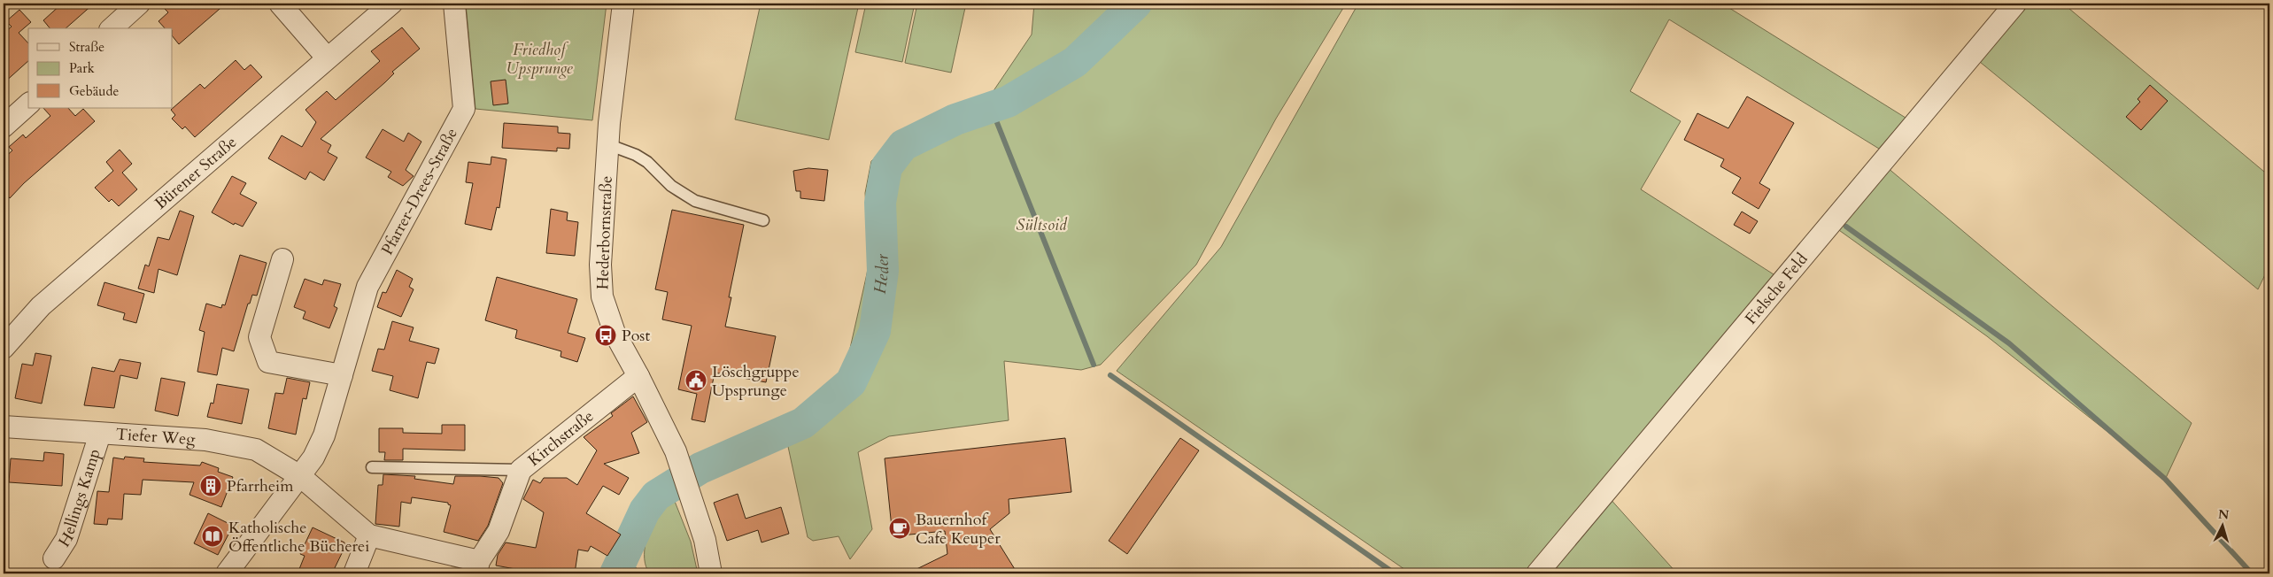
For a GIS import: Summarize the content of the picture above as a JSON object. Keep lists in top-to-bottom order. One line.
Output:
{"streets":{"street":["Bürener Straße","Pfarrer-Drees-Straße","Hederbornstraße","Fielsche Feld","Tiefer Weg","Kirchstraße","Hellings Kamp"]},"crossings":[["Pfarrer-Drees-Straße","Tiefer Weg"],["Pfarrer-Drees-Straße","Kirchstraße"],["Hederbornstraße","Kirchstraße"],["Tiefer Weg","Kirchstraße"],["Tiefer Weg","Hellings Kamp"]],"water":["Heder"],"parks":["Friedhof Upsprunge","Sültsoid"],"places":{"bus stop":["Post"],"public building":["Löschgruppe Upsprunge"],"building":["Pfarrheim"],"cafe":["Bauernhof Cafe Keuper"],"library":["Katholische Öffentliche Bücherei"]},"legend":["Straße","Park","Gebäude"],"north":"top"}
